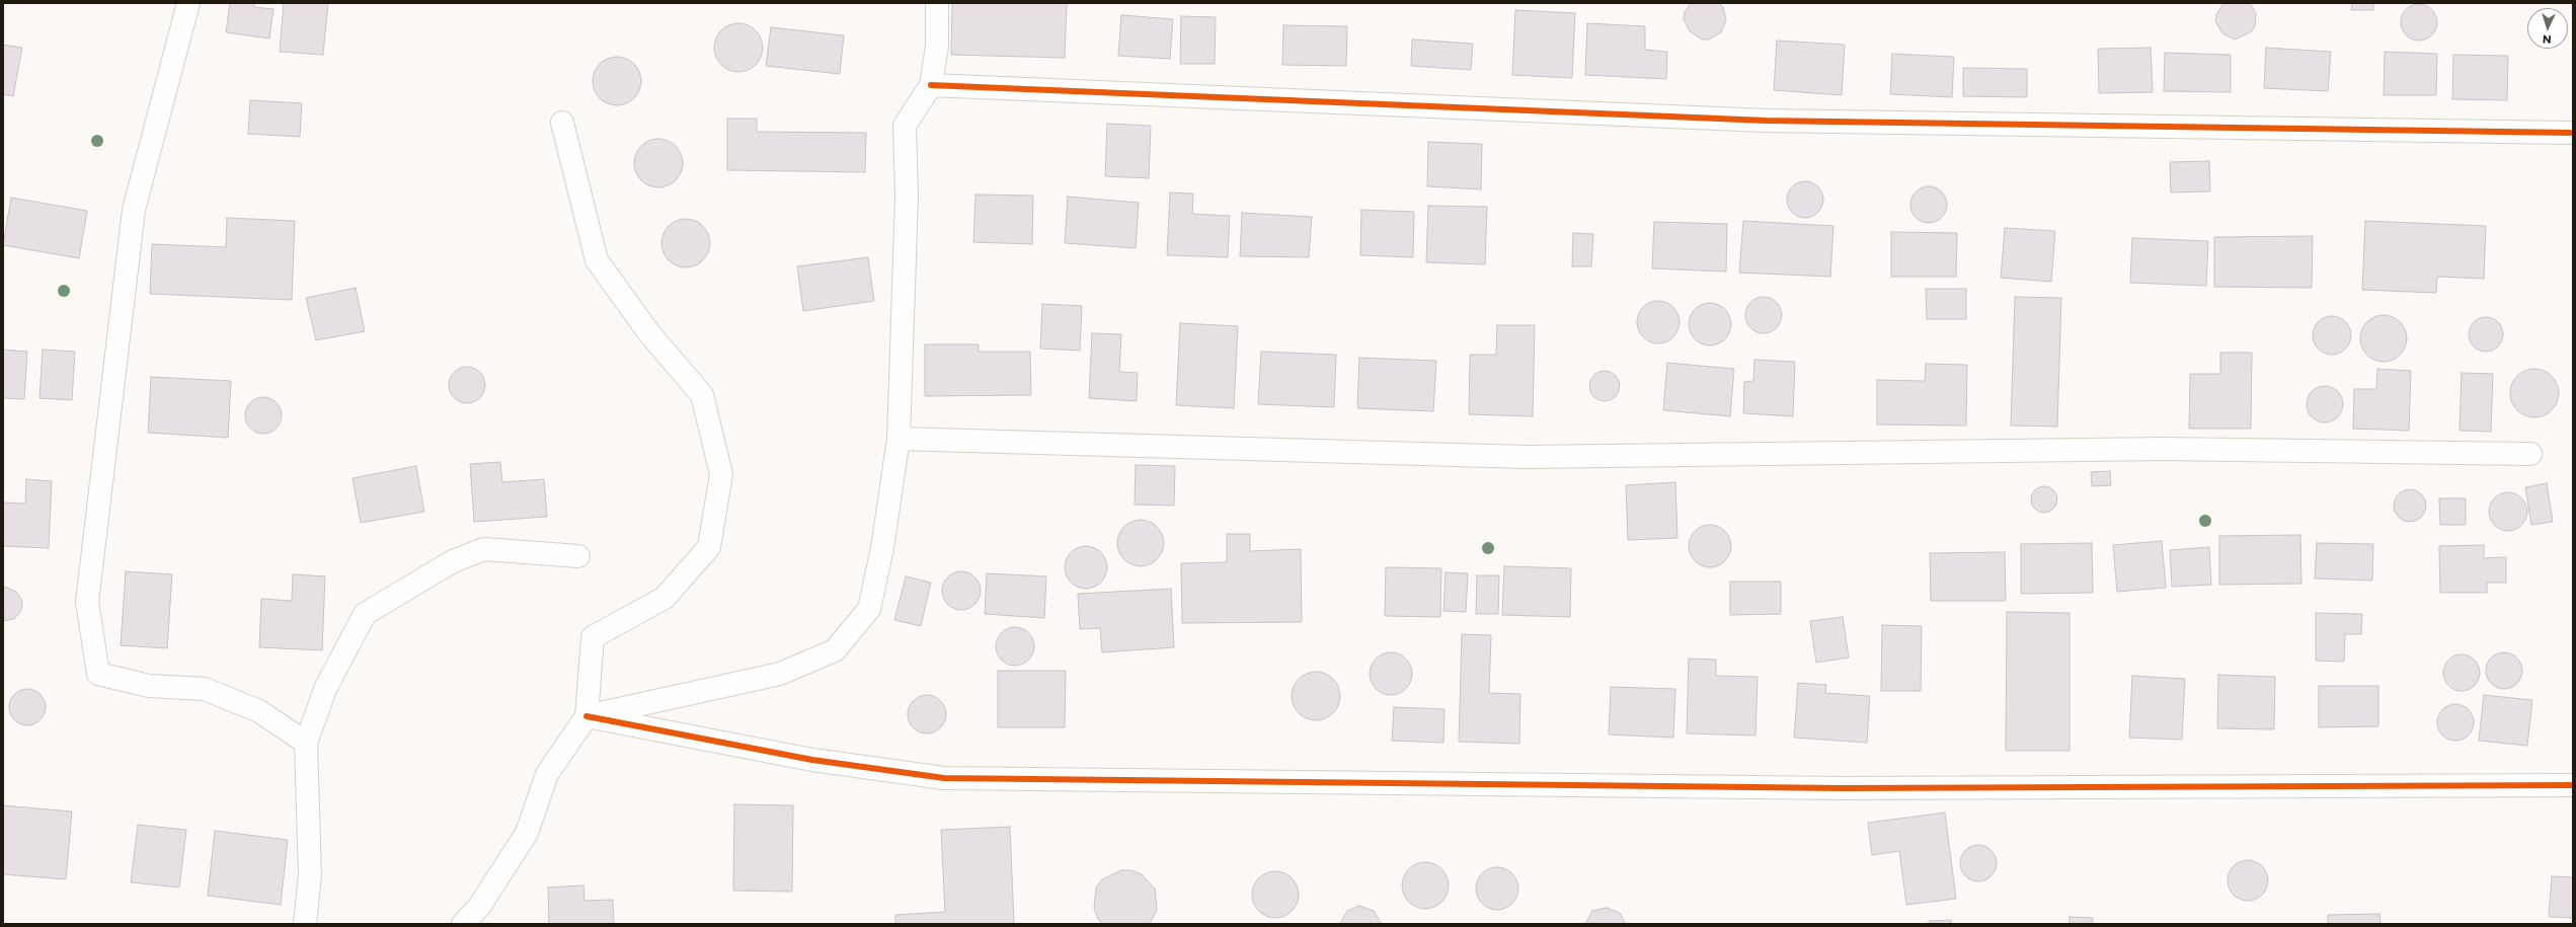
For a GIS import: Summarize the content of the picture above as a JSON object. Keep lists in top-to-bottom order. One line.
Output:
{"north":"bottom"}
